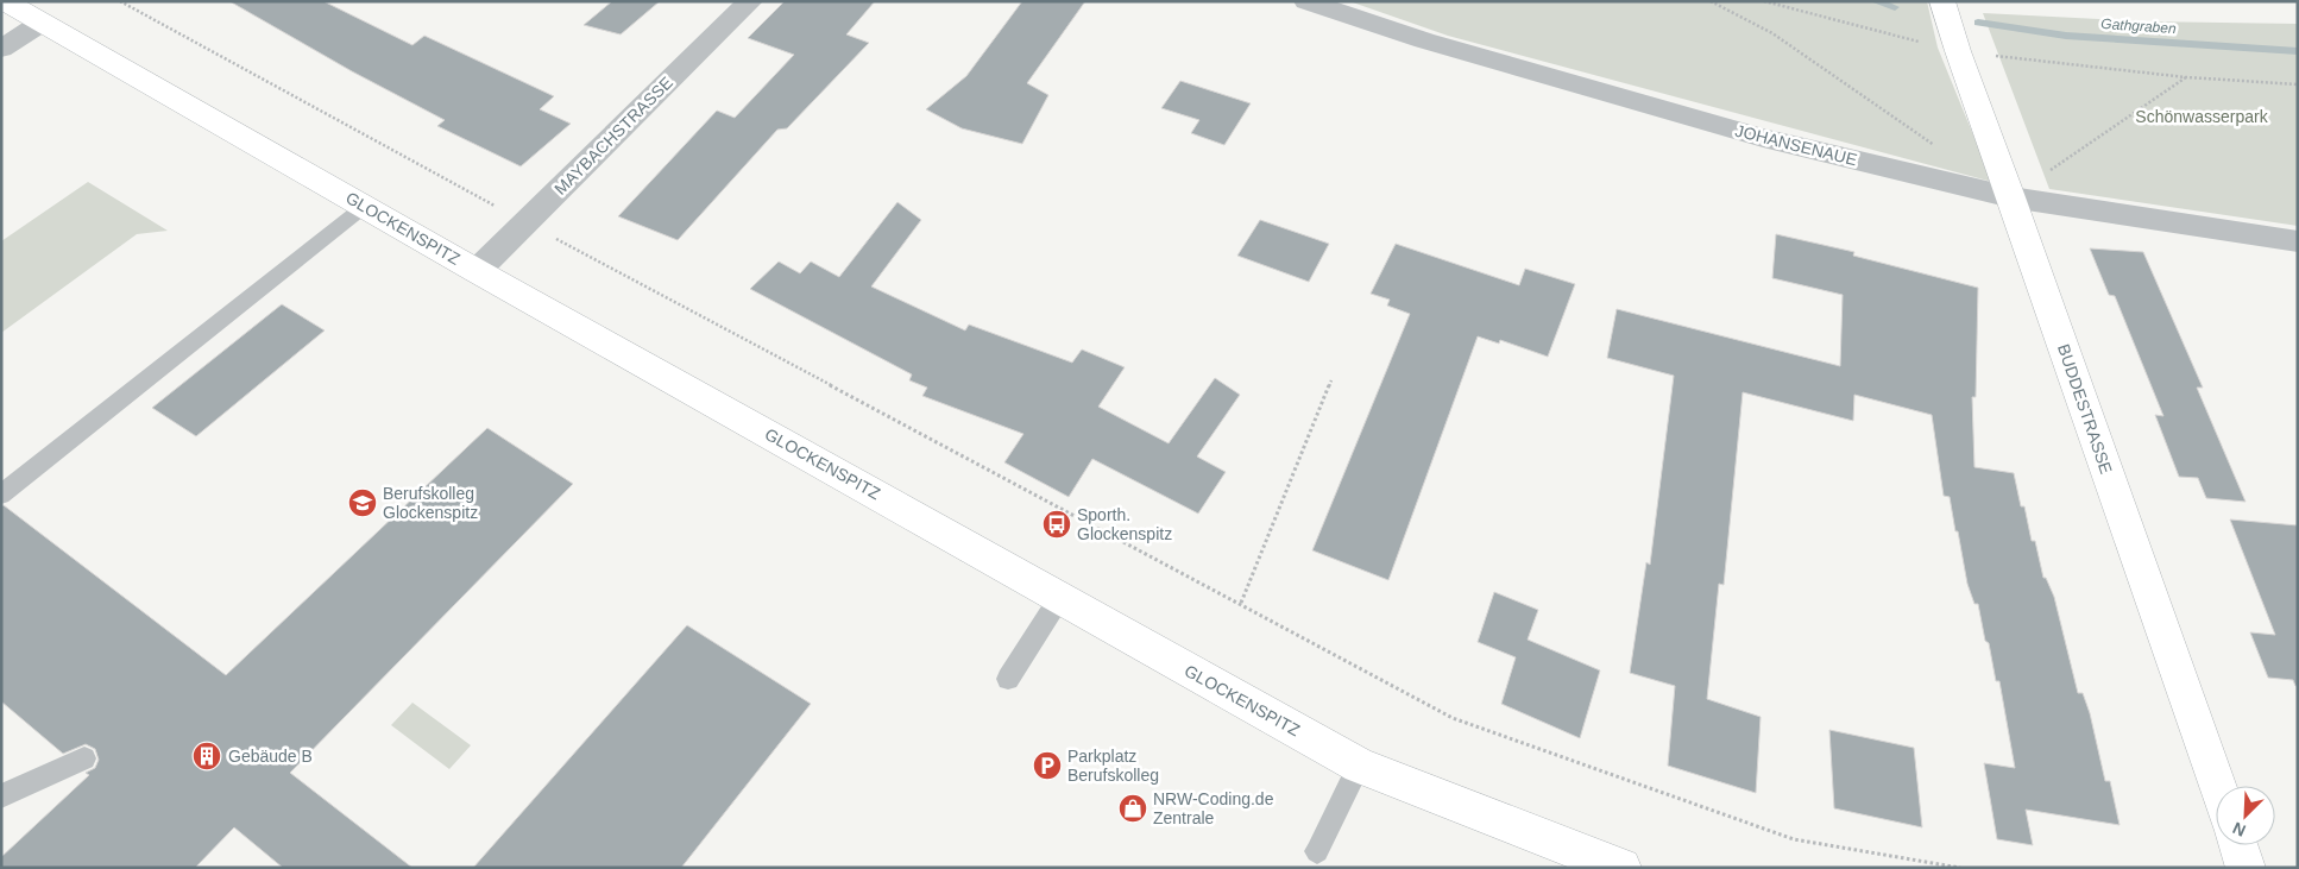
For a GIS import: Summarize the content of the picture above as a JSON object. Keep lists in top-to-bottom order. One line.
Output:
{"streets":{"main road":["GLOCKENSPITZ","BUDDESTRASSE"],"street":["MAYBACHSTRASSE","JOHANSENAUE"]},"crossings":[["MAYBACHSTRASSE","GLOCKENSPITZ"],["JOHANSENAUE","BUDDESTRASSE"]],"water":["Gathgraben"],"parks":["Schönwasserpark"],"places":{"school or university":["Berufskolleg Glockenspitz"],"bus stop":["Sporth. Glockenspitz"],"building":["Gebäude B"],"parking":["Parkplatz Berufskolleg"],"shop":["NRW-Coding.de Zentrale"]},"north":"bottom left"}
